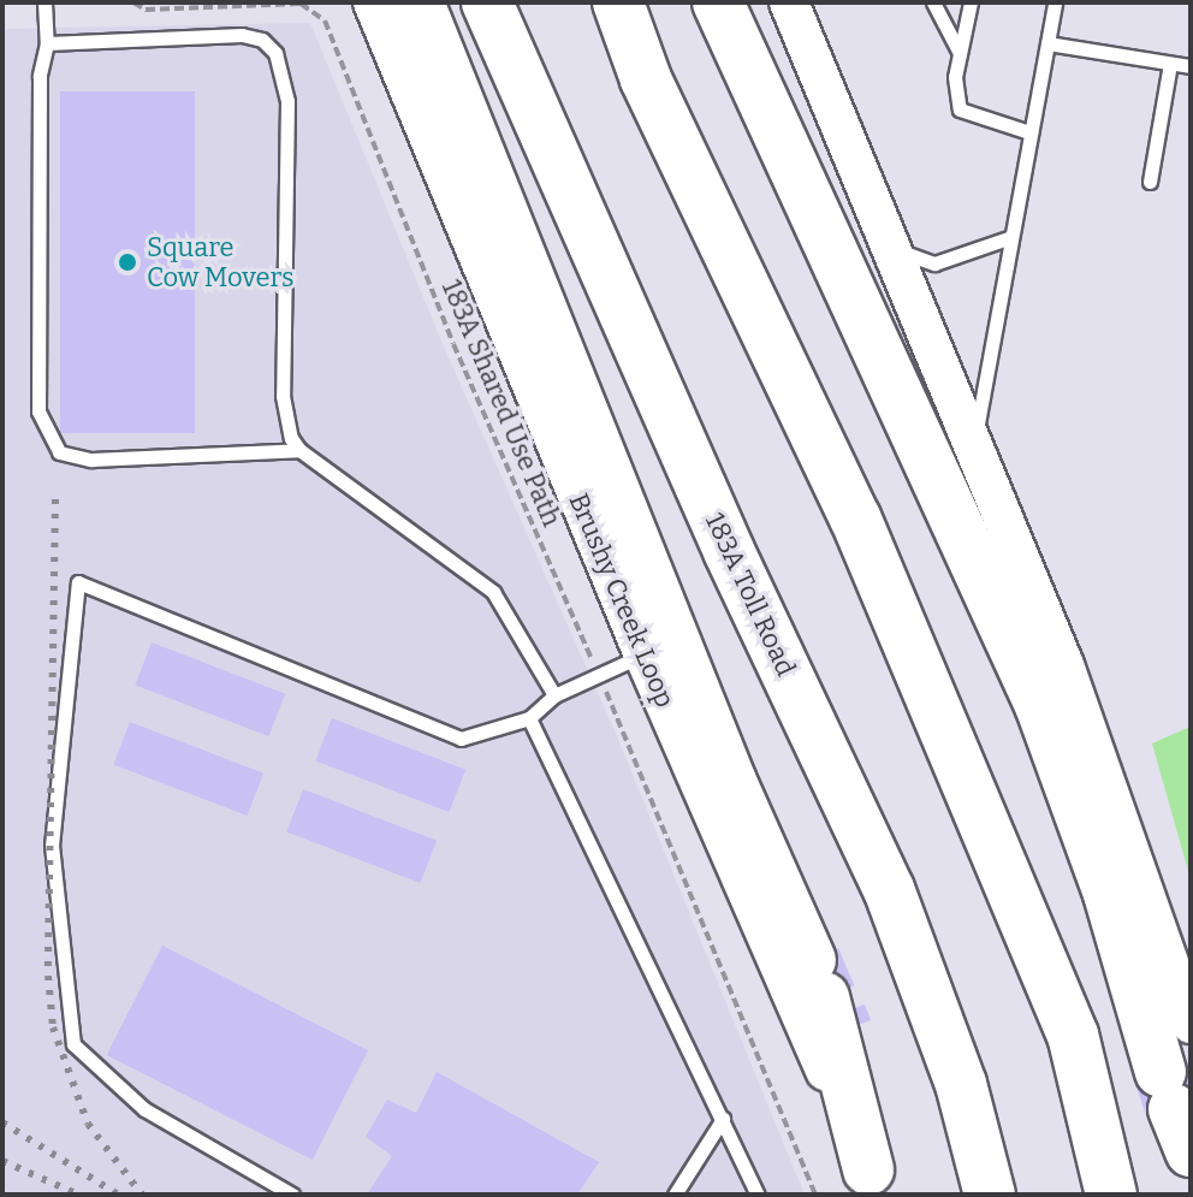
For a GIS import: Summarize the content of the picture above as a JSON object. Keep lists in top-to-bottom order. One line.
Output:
{"streets":{"highway":["183A Toll Road"],"main road":["Brushy Creek Loop"],"path":["183A Shared Use Path"]},"places":["Square Cow Movers"]}
